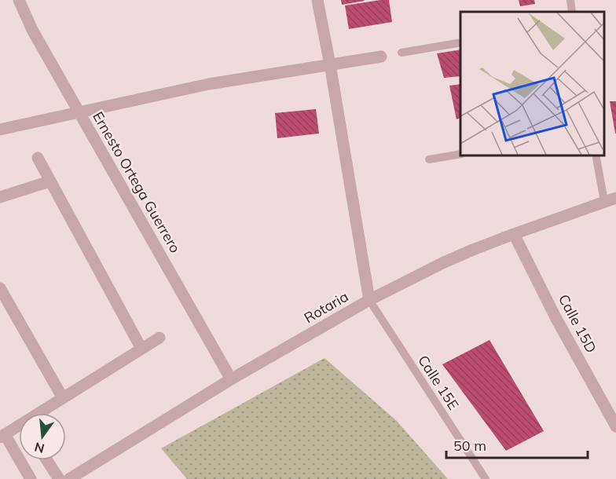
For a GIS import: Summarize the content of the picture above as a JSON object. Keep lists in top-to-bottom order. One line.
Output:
{"streets":{"street":["Ernesto Ortega Guerrero","Rotaria","Calle 15D"],"lane":["Calle 15E"]},"crossings":[["Ernesto Ortega Guerrero","Rotaria"],["Rotaria","Calle 15D"],["Rotaria","Calle 15E"]],"scale_bar":"50 m","north":"bottom"}
